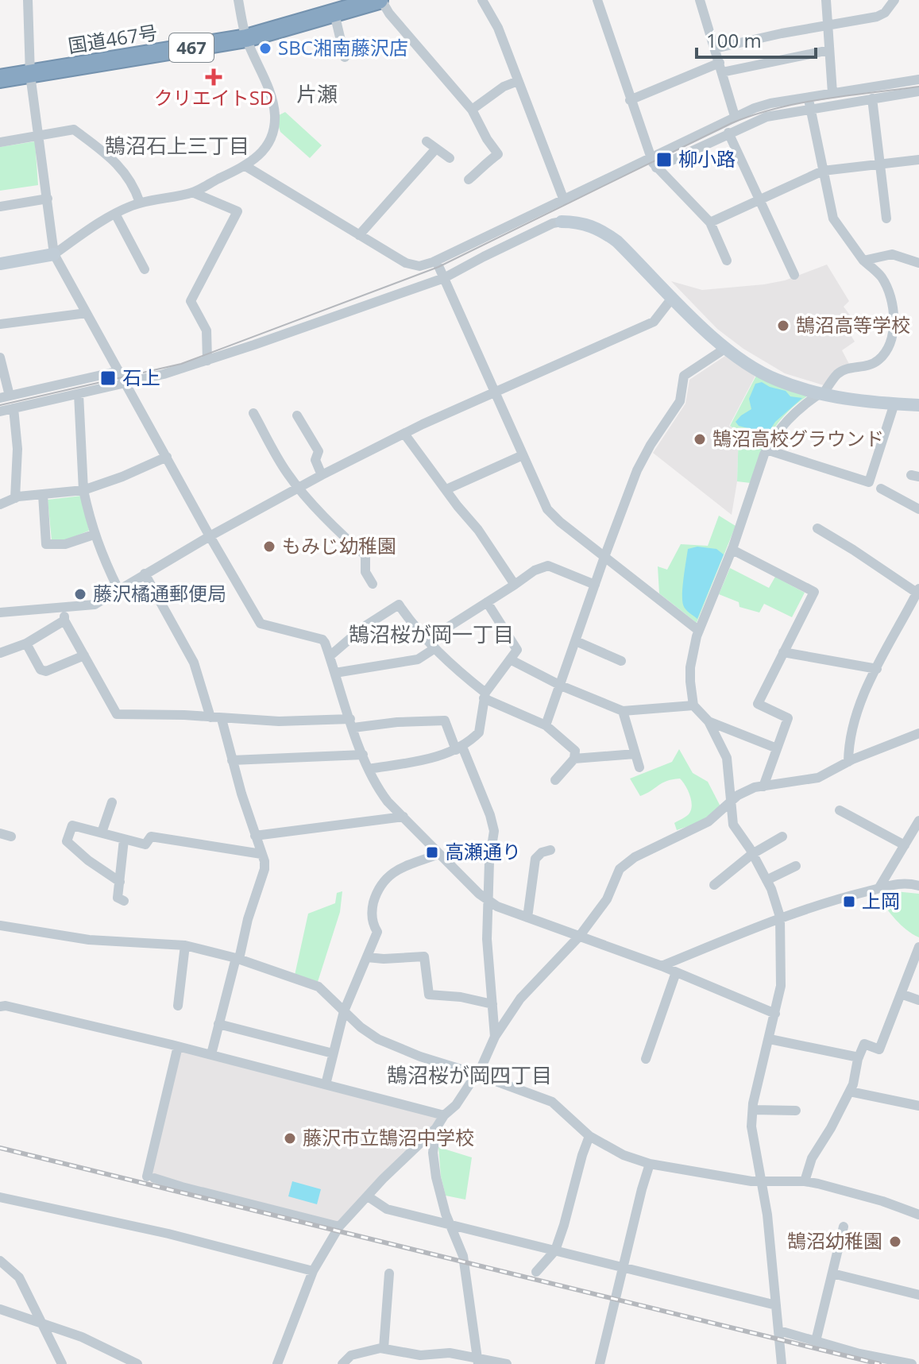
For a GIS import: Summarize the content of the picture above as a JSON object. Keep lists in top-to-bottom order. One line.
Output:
{"streets":{"highway":["国道467号","467"]},"districts":["片瀬","鵠沼石上三丁目","鵠沼桜が岡一丁目","鵠沼桜が岡四丁目"],"places":{"other":["SBC湘南藤沢店","鵠沼高等学校","鵠沼高校グラウンド","もみじ幼稚園","藤沢橘通郵便局","藤沢市立鵠沼中学校","鵠沼幼稚園"],"health":["クリエイトSD"],"transit":["柳小路","石上","高瀬通り","上岡"]},"scale_bar":"100 m"}
